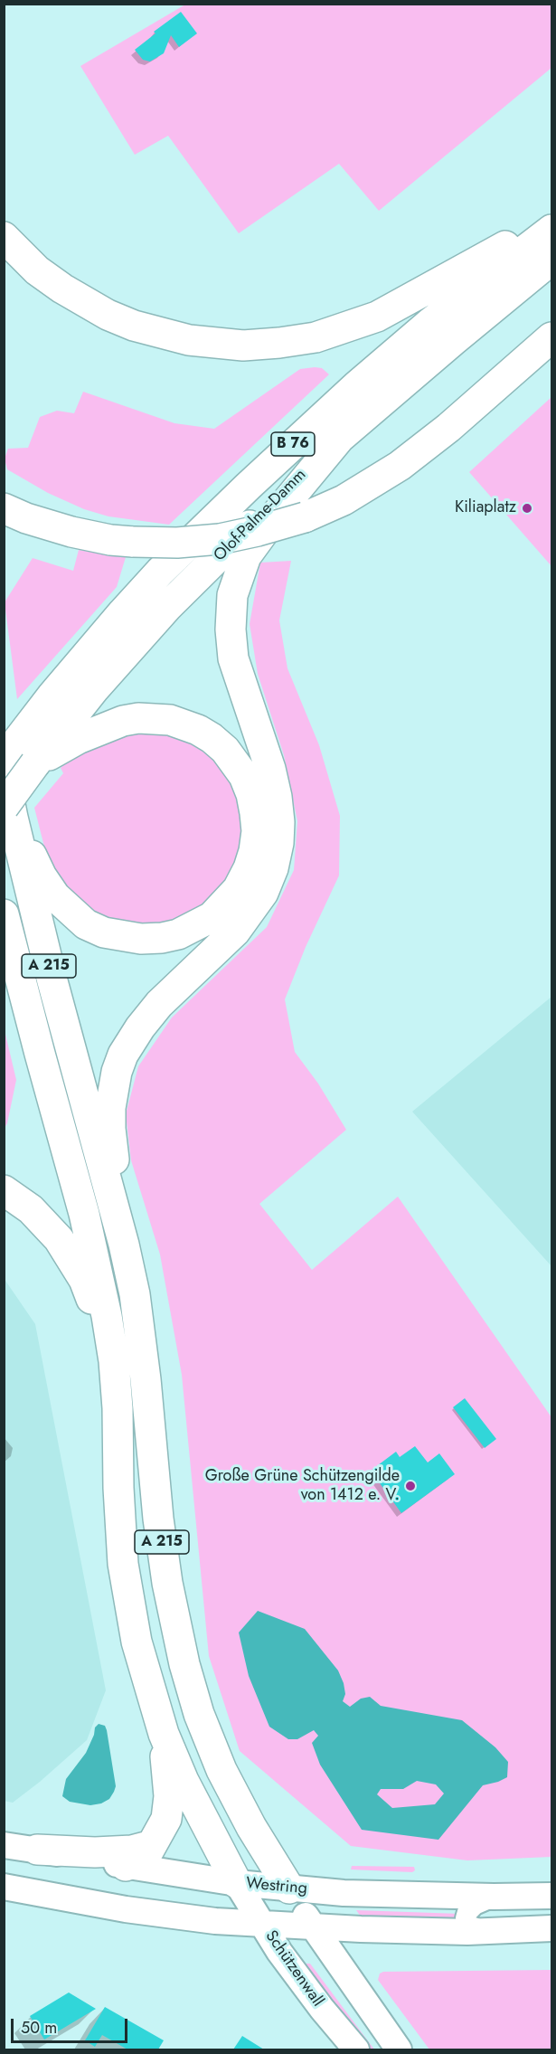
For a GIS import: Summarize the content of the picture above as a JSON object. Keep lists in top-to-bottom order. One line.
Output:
{"streets":{"highway":["B 76","Olof-Palme-Damm","A 215"],"main road":["Westring","Schützenwall"]},"crossings":[["A 215","Westring"],["Westring","Schützenwall"]],"places":["Kiliaplatz","Große Grüne Schützengilde von 1412 e. V."],"scale_bar":"50 m"}
